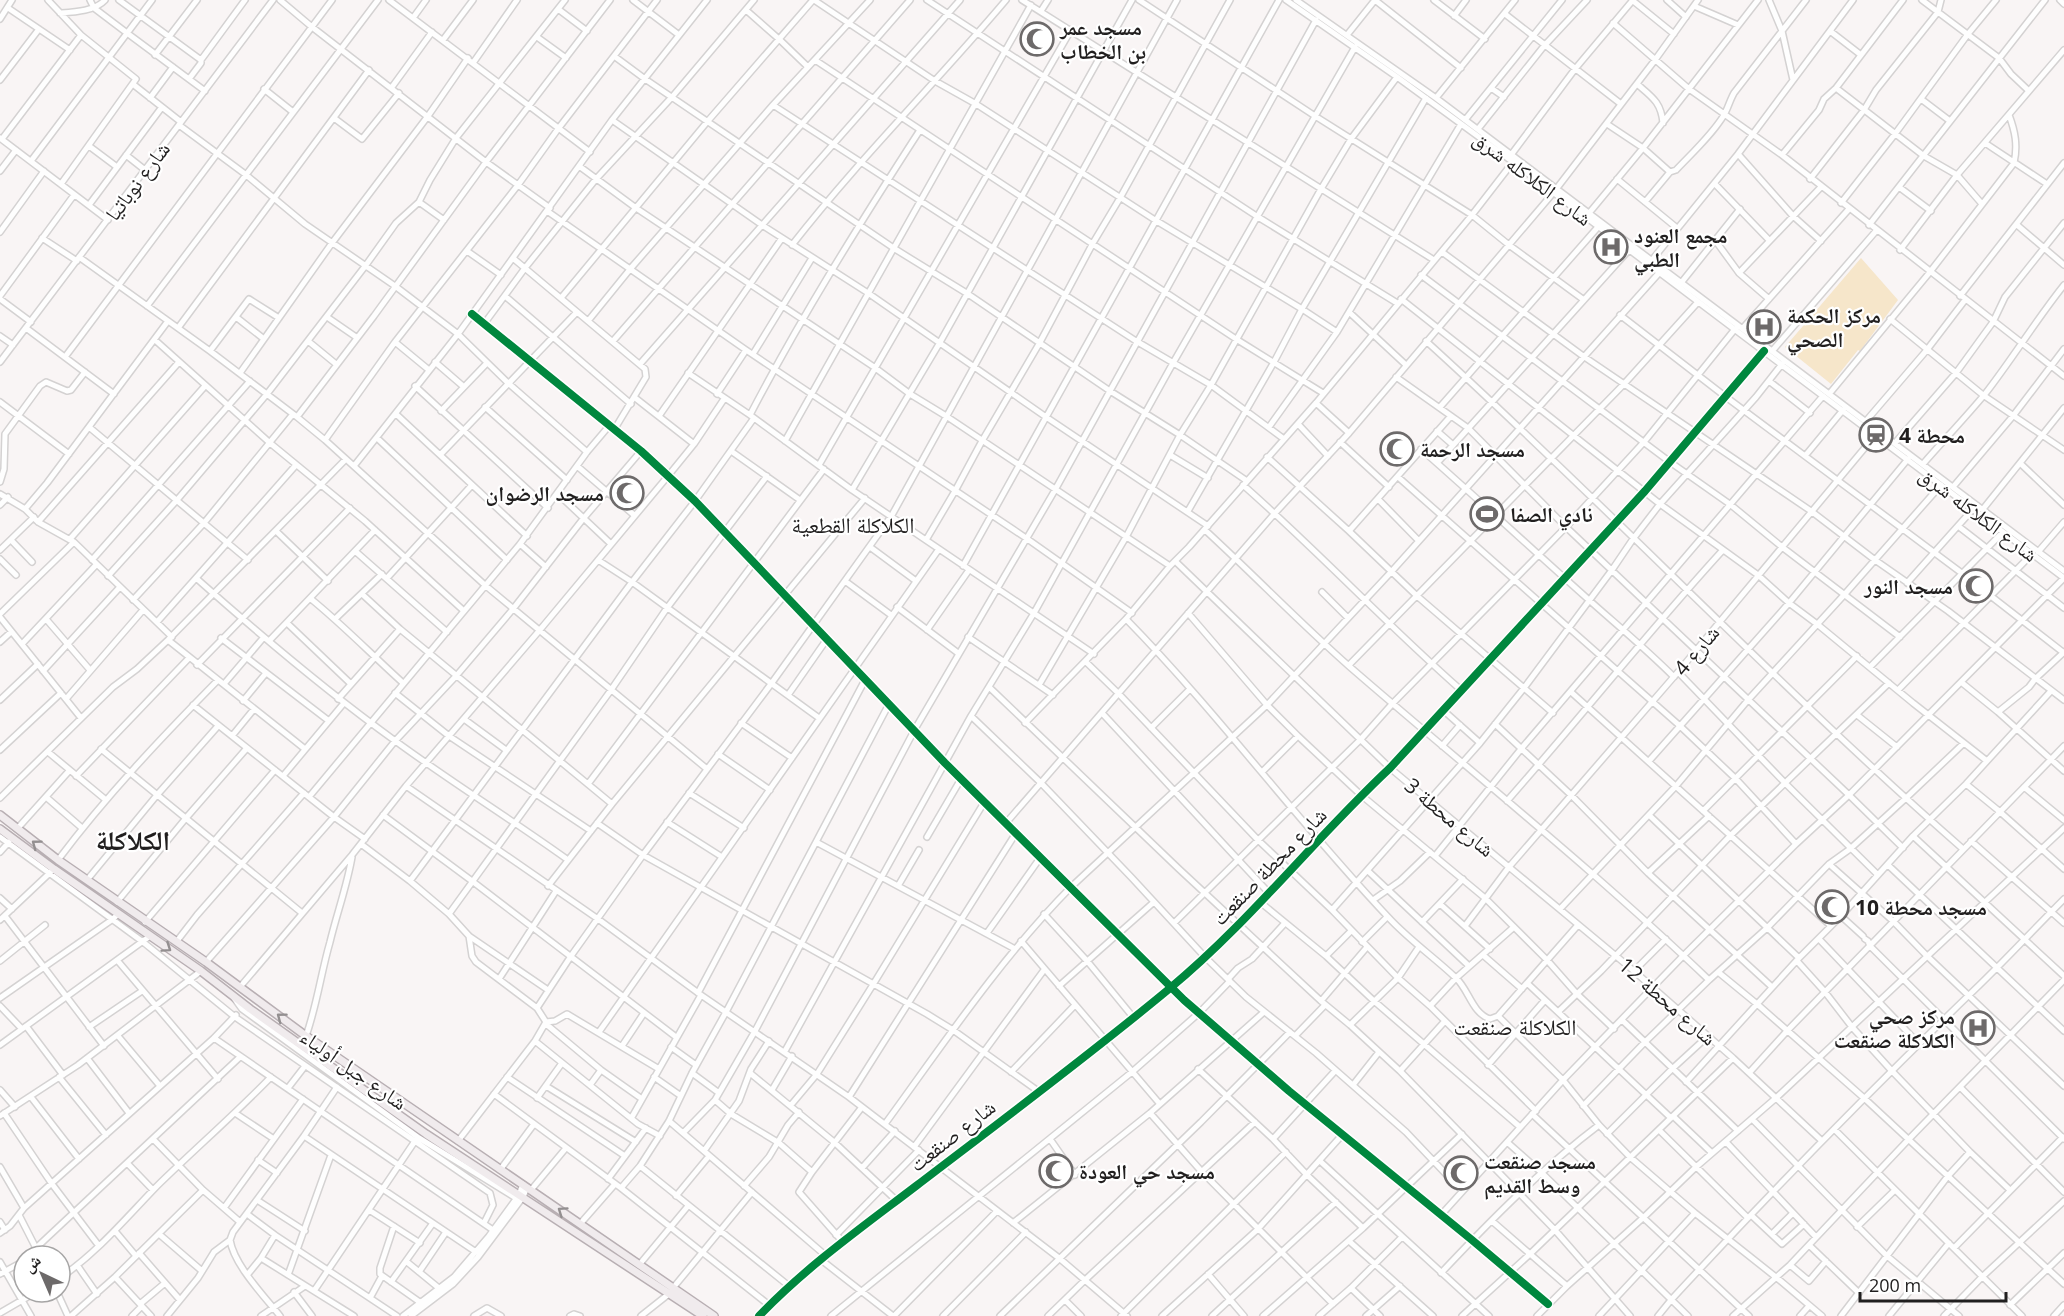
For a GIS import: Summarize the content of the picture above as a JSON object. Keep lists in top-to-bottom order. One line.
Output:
{"streets":{"main road":["شارع جبل أولياء"],"street":["شارع الكلاكله شرق","شارع نوباتيا","شارع 4","شارع محطة 3","شارع محطة صنقعت","شارع محطة 12","شارع صنقعت"]},"crossings":[["شارع الكلاكله شرق","شارع 4"],["شارع الكلاكله شرق","شارع محطة صنقعت"],["شارع 4","شارع محطة 3"],["شارع 4","شارع محطة 12"],["شارع محطة 3","شارع محطة صنقعت"],["شارع محطة 3","شارع محطة 12"],["شارع محطة صنقعت","شارع صنقعت"]],"districts":["الكلاكلة القطعية","الكلاكلة","الكلاكلة صنقعت"],"places":{"mosque":["مسجد عمر بن الخطاب","مسجد الرحمة","مسجد الرضوان","مسجد النور","مسجد محطة 10","مسجد حي العودة","مسجد صنقعت وسط القديم"],"hospital":["مجمع العنود الطبي","مركز الحكمة الصحي","مركز صحي الكلاكلة صنقعت"],"station":["محطة 4"],"sports":["نادي الصفا"]},"scale_bar":"200 m","north":"top left"}
